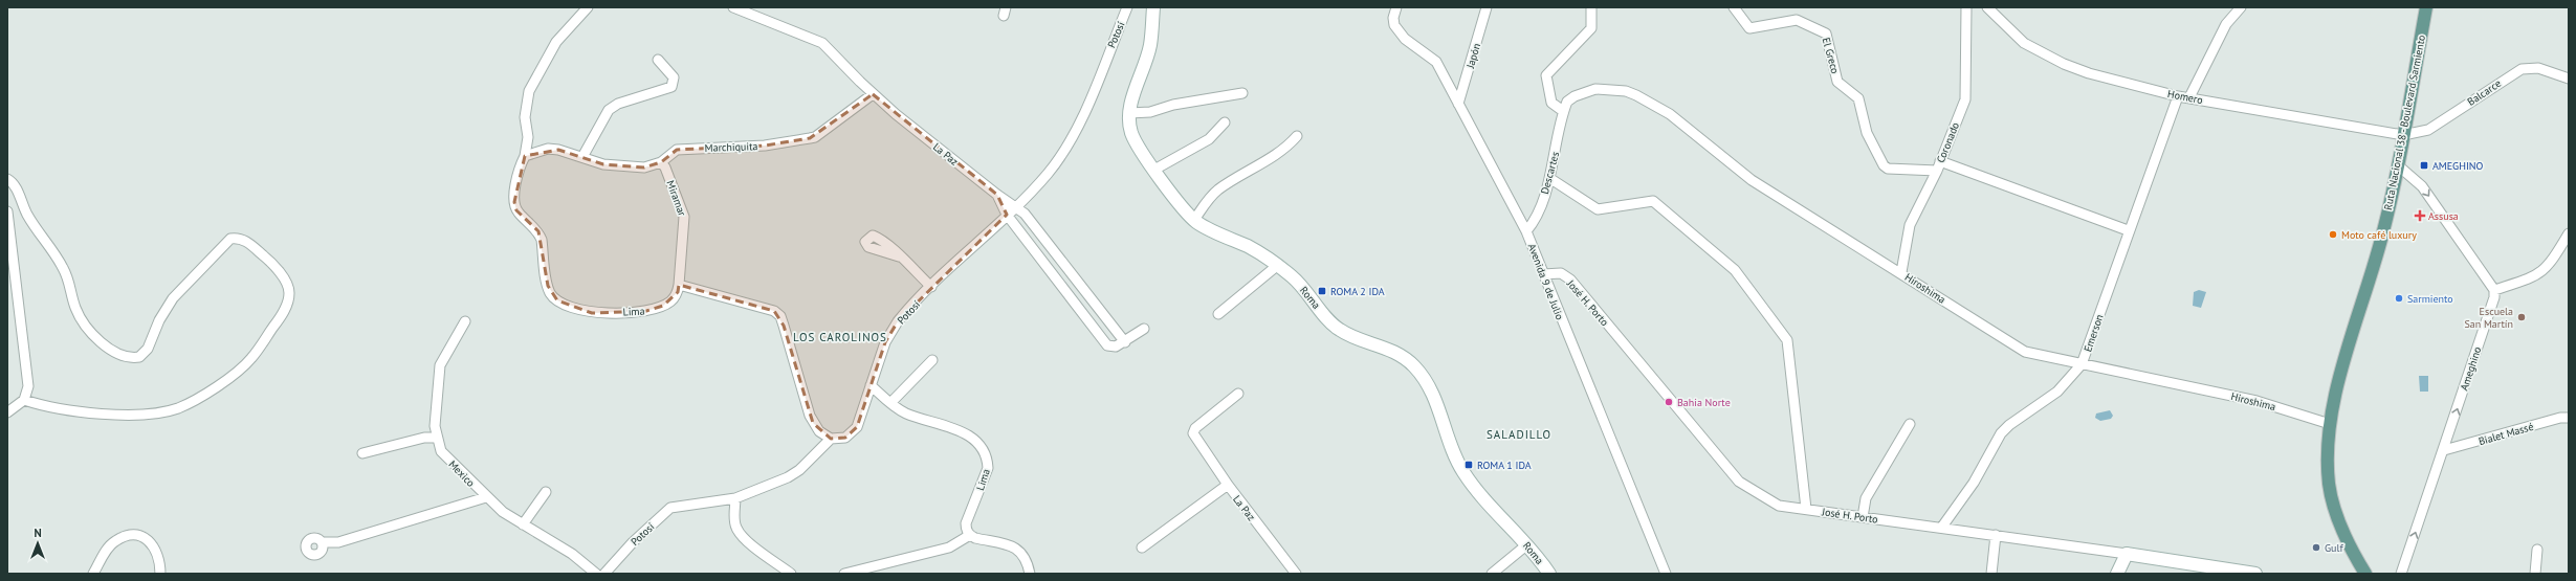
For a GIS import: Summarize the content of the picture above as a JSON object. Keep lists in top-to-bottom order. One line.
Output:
{"streets":{"main road":["Ruta Nacional 38 - Boulevard Sarmiento","Roma","José H. Porto"],"street":["Potosí","Japón","El Greco","Balcarce","Homero","Coronado","Marchiquita","La Paz","Descartes","Miramar","Avenida 9 de Julio","Hiroshima","Lima","Emerson","Ameghino","Bialet Massé","Mexico"]},"crossings":[["Potosí","La Paz"],["Potosí","Lima"],["Japón","Avenida 9 de Julio"],["El Greco","Coronado"],["El Greco","Emerson"],["Balcarce","Homero"],["Balcarce","Ruta Nacional 38 - Boulevard Sarmiento"],["Homero","Ruta Nacional 38 - Boulevard Sarmiento"],["Homero","Emerson"],["Ruta Nacional 38 - Boulevard Sarmiento","Hiroshima"],["Coronado","Hiroshima"],["Marchiquita","La Paz"],["Marchiquita","Miramar"],["Descartes","Avenida 9 de Julio"],["Descartes","Hiroshima"],["Miramar","Lima"],["Avenida 9 de Julio","José H. Porto"],["Hiroshima","Emerson"],["José H. Porto","Emerson"],["Ameghino","Bialet Massé"]],"one_way":["Ameghino"],"districts":["LOS CAROLINOS","SALADILLO"],"places":{"transit":["AMEGHINO","ROMA 2 IDA","ROMA 1 IDA"],"health":["Assusa"],"other":["Moto café luxury","Sarmiento","Escuela San Martín","Bahia Norte","Gulf"]},"north":"top"}
